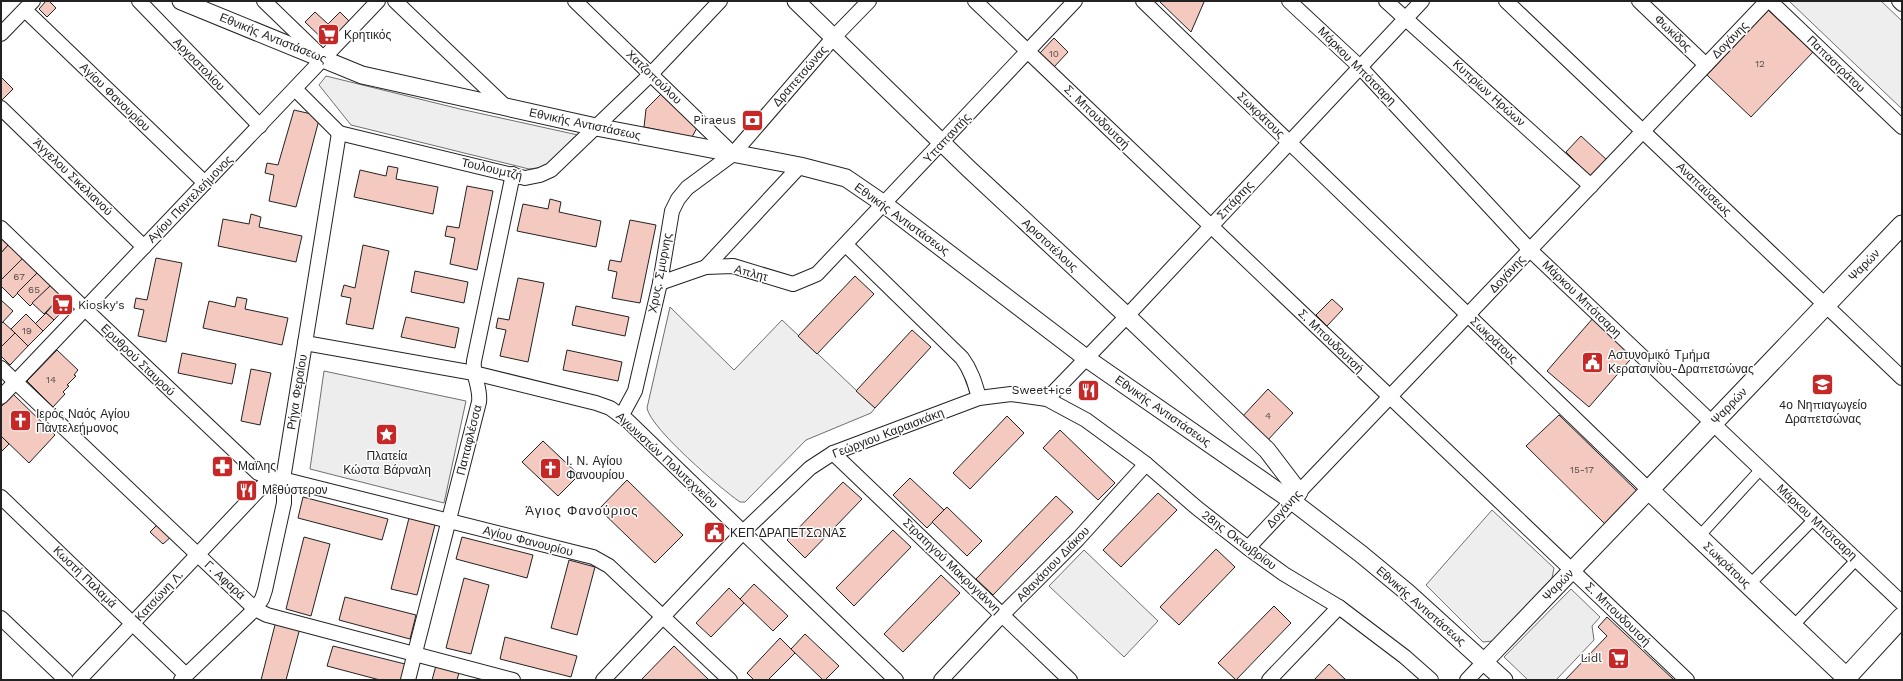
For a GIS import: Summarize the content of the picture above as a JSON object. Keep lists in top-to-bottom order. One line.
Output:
{"streets":{"main road":["Σωκράτους","Ψαρών","Ψαρρών"],"street":["Φωκίδος","Εθνικής Αντιστάσεως","Δογάνης","Αργοστολίου","Παπαστράτου","Μάρκου Μπότσαρη","Δραπετσώνας","Χατζοπούλου","Κυπρίων Ηρώων","Αγίου Φανουρίου","Σ. Μπουδουτσή","Υπαπαντής","Τουλουμτζή","Άγγελου Σικελιανού","Αναπαύσεως","Αγίου Παντελεήμονος","Σπάρτης","Αριστοτέλους","Χρυς. Σμυρνης","Απλητ","Ερυθρού Σταυρού","Ρήγα Φεραίου","Γεώργιου Καραισκάκη","Παπαφλέσσα","Αγωνιστών Πολυτεχνείου","28ης Οκτωβρίου","Αθανάσιου Διάκου","Στρατηγού Μακρυγιάννη","Κωστή Παλαμά","Γ. Αφαρά","Κατσώνη Λ."]},"crossings":[["Φωκίδος","Δογάνης"],["Εθνικής Αντιστάσεως","Δογάνης"],["Εθνικής Αντιστάσεως","Δραπετσώνας"],["Εθνικής Αντιστάσεως","Χατζοπούλου"],["Εθνικής Αντιστάσεως","Υπαπαντής"],["Εθνικής Αντιστάσεως","Τουλουμτζή"],["Εθνικής Αντιστάσεως","Αγίου Παντελεήμονος"],["Εθνικής Αντιστάσεως","Σπάρτης"],["Εθνικής Αντιστάσεως","Αριστοτέλους"],["Εθνικής Αντιστάσεως","Ψαρών"],["Εθνικής Αντιστάσεως","Χρυς. Σμυρνης"],["Δογάνης","Παπαστράτου"],["Δογάνης","Μάρκου Μπότσαρη"],["Δογάνης","Κυπρίων Ηρώων"],["Δογάνης","Σωκράτους"],["Δογάνης","Σ. Μπουδουτσή"],["Δογάνης","Αναπαύσεως"],["Δογάνης","Αριστοτέλους"],["Δογάνης","28ης Οκτωβρίου"],["Αργοστολίου","Αγίου Παντελεήμονος"],["Μάρκου Μπότσαρη","Σπάρτης"],["Μάρκου Μπότσαρη","Ψαρρών"],["Δραπετσώνας","Χατζοπούλου"],["Δραπετσώνας","Αριστοτέλους"],["Δραπετσώνας","Χρυς. Σμυρνης"],["Χατζοπούλου","Τουλουμτζή"],["Χατζοπούλου","Χρυς. Σμυρνης"],["Κυπρίων Ηρώων","Σπάρτης"],["Αγίου Φανουρίου","Αγίου Παντελεήμονος"],["Αγίου Φανουρίου","Ερυθρού Σταυρού"],["Αγίου Φανουρίου","Ρήγα Φεραίου"],["Αγίου Φανουρίου","Γεώργιου Καραισκάκη"],["Αγίου Φανουρίου","Παπαφλέσσα"],["Αγίου Φανουρίου","Κατσώνη Λ."],["Σωκράτους","Σπάρτης"],["Σωκράτους","Ψαρών"],["Σωκράτους","Ψαρρών"],["Σ. Μπουδουτσή","Υπαπαντής"],["Σ. Μπουδουτσή","Σπάρτης"],["Σ. Μπουδουτσή","Ψαρών"],["Υπαπαντής","Αριστοτέλους"],["Υπαπαντής","Απλητ"],["Τουλουμτζή","Ρήγα Φεραίου"],["Τουλουμτζή","Παπαφλέσσα"],["Άγγελου Σικελιανού","Αγίου Παντελεήμονος"],["Αναπαύσεως","Ψαρών"],["Αναπαύσεως","Ψαρρών"],["Αγίου Παντελεήμονος","Ερυθρού Σταυρού"],["Αγίου Παντελεήμονος","Γ. Αφαρά"],["Σπάρτης","Αριστοτέλους"],["Σπάρτης","Γεώργιου Καραισκάκη"],["Σπάρτης","28ης Οκτωβρίου"],["Ψαρών","Ψαρρών"],["Χρυς. Σμυρνης","Απλητ"],["Χρυς. Σμυρνης","Αγωνιστών Πολυτεχνείου"],["Ερυθρού Σταυρού","Ρήγα Φεραίου"],["Ερυθρού Σταυρού","Κατσώνη Λ."],["Ρήγα Φεραίου","Αγωνιστών Πολυτεχνείου"],["Ρήγα Φεραίου","Κωστή Παλαμά"],["Ρήγα Φεραίου","Γ. Αφαρά"],["Ρήγα Φεραίου","Κατσώνη Λ."],["Γεώργιου Καραισκάκη","Αγωνιστών Πολυτεχνείου"],["Γεώργιου Καραισκάκη","28ης Οκτωβρίου"],["Γεώργιου Καραισκάκη","Στρατηγού Μακρυγιάννη"],["Παπαφλέσσα","Αγωνιστών Πολυτεχνείου"],["Παπαφλέσσα","Γ. Αφαρά"],["28ης Οκτωβρίου","Αθανάσιου Διάκου"],["Αθανάσιου Διάκου","Στρατηγού Μακρυγιάννη"],["Κωστή Παλαμά","Κατσώνη Λ."],["Γ. Αφαρά","Κατσώνη Λ."]],"districts":["Άγιος Φανούριος"],"places":{"supermarket":["Κρητικός","Kiosky's","Lidl"],"bank":["Piraeus"],"public building":["Αστυνομικό Τμήμα Κερατσινίου-Δραπετσώνας","ΚΕΠ ΔΡΑΠΕΤΣΩΝΑΣ"],"school or university":["4ο Νηπιαγωγείο Δραπετσώνας"],"restaurant":["Sweet+ice","Μεθύστερον"],"church":["Ιερός Ναός Αγίου Παντελεήμονος","Ι. Ν. Αγίου Φανουρίου"],"place":["Πλατεία Κώστα Βάρναλη"],"pharmacy":["Μαϊλης"]},"house_numbers":["10","12","67","65","19","14","4","15-17"]}
